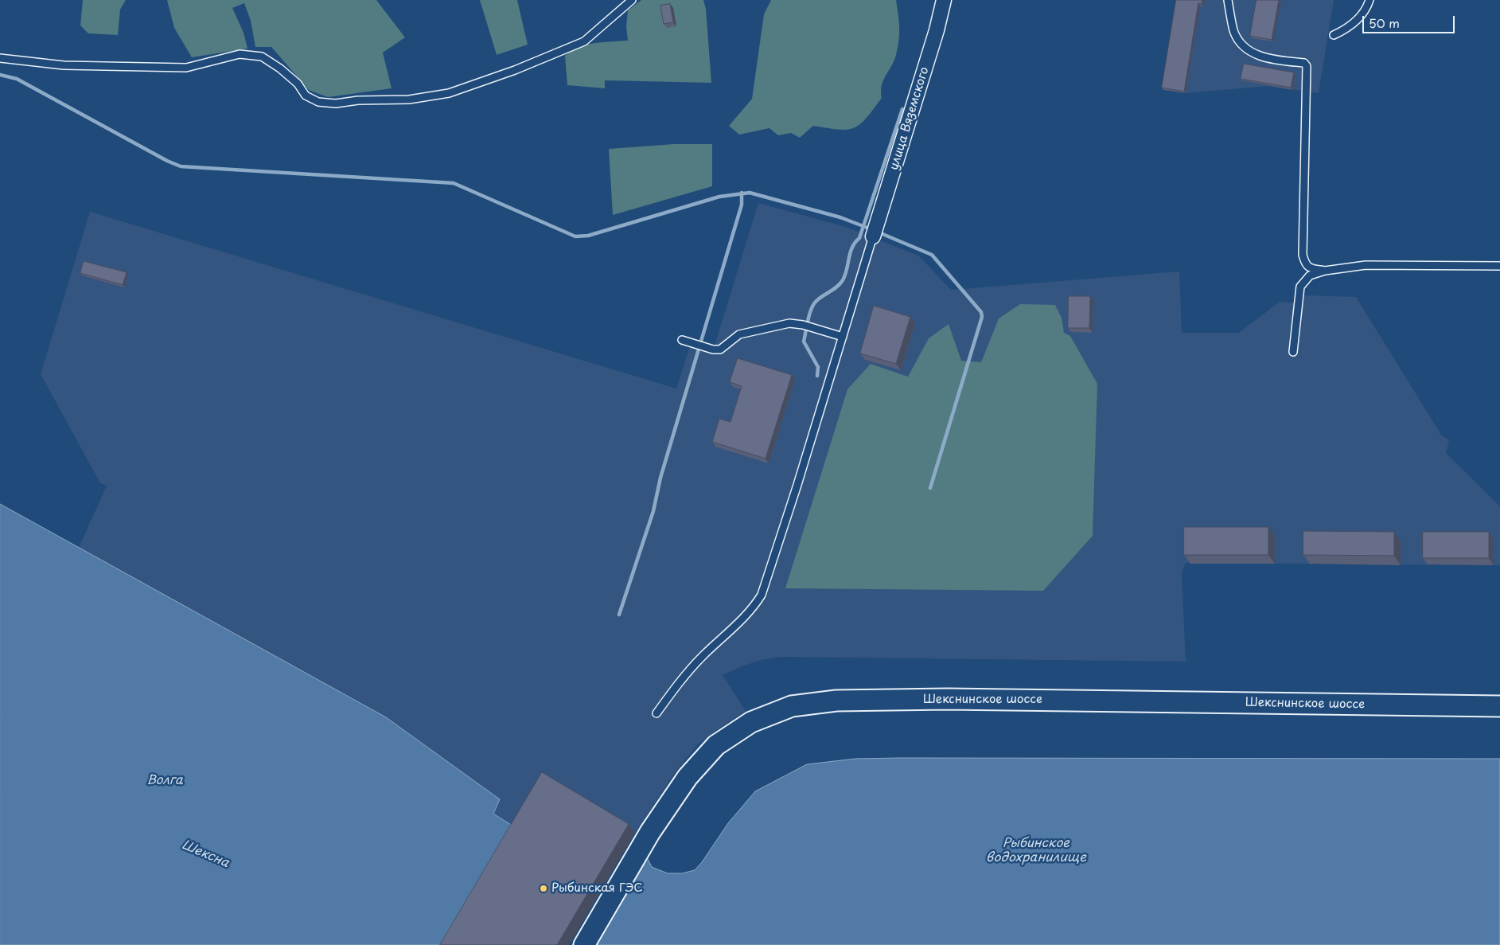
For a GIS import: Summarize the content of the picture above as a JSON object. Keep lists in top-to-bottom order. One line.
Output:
{"streets":{"main road":["Шекснинское шоссе"],"street":["улица Вяземского"]},"water":["Волга","Рыбинское водохранилище","Шексна"],"places":["Рыбинская ГЭС"],"scale_bar":"50 m"}
